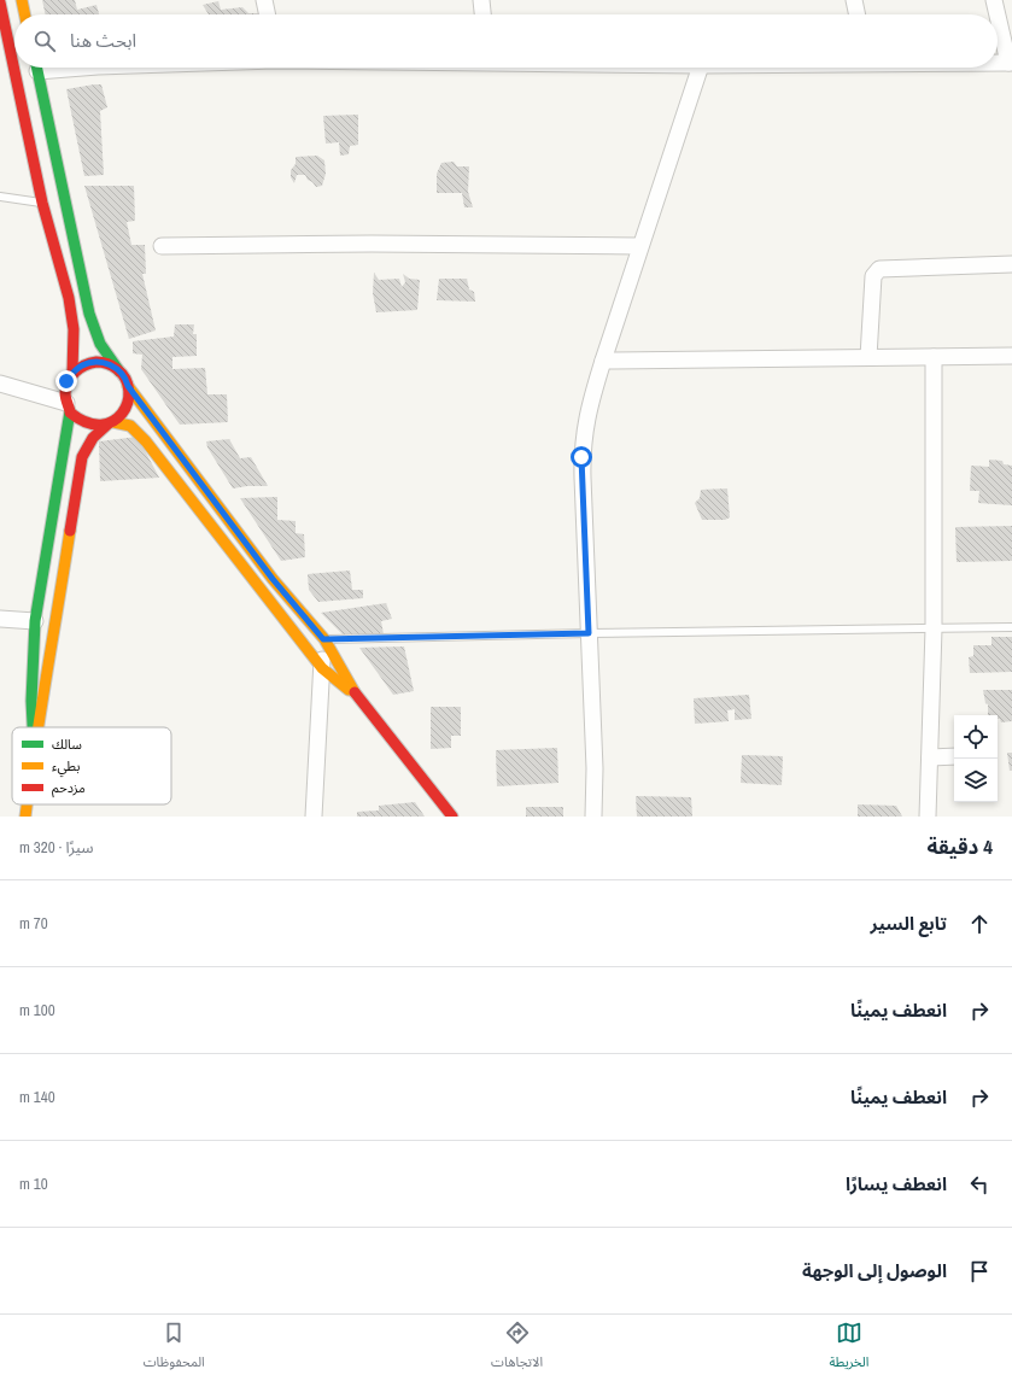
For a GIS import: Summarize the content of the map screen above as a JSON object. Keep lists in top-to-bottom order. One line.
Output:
{"legend":["سالك","بطيء","مزدحم"],"page":{"search":"ابحث هنا","heading":["4 دقيقة","سيرًا · 320 m"],"list":[["تابع السير","70 m"],["انعطف يمينًا","100 m"],["انعطف يمينًا","140 m"],["انعطف يسارًا","10 m"],"الوصول إلى الوجهة"],"nav":["الخريطة","الاتجاهات","المحفوظات"]}}
